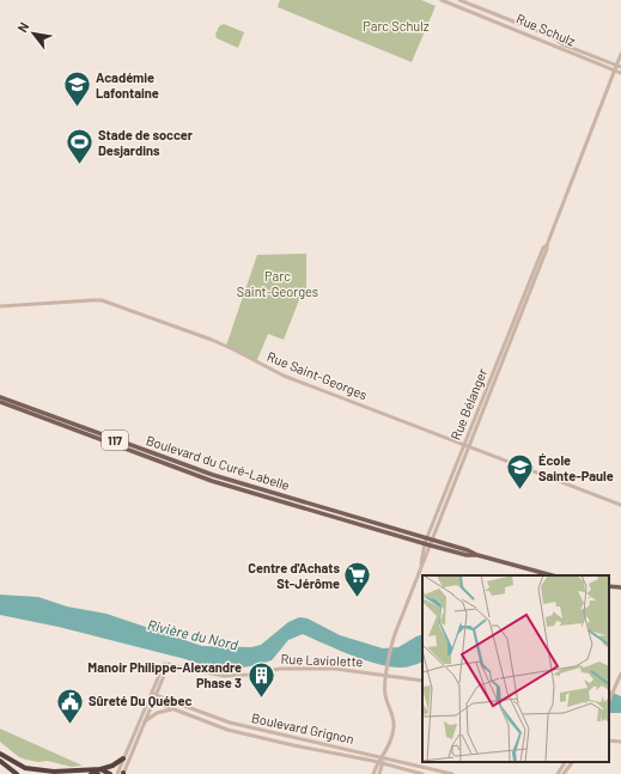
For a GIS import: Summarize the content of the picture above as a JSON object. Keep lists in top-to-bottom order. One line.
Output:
{"streets":{"main road":["117","Boulevard du Curé-Labelle"],"street":["Rue Schulz","Rue Saint-Georges","Rue Bélanger","Rue Laviolette","Boulevard Grignon"]},"crossings":[["Rue Schulz","Rue Bélanger"],["Rue Saint-Georges","Rue Bélanger"],["Rue Bélanger","117"],["Rue Bélanger","Boulevard du Curé-Labelle"],["Rue Bélanger","Rue Laviolette"],["Rue Bélanger","Boulevard Grignon"],["117","Boulevard du Curé-Labelle"],["Rue Laviolette","Boulevard Grignon"]],"water":["Rivière du Nord"],"parks":["Parc Schulz","Parc Saint-Georges"],"places":{"school or university":["Académie Lafontaine","École Sainte-Paule"],"sports":["Stade de soccer Desjardins"],"supermarket":["Centre d'Achats St-Jérôme"],"building":["Manoir Philippe-Alexandre Phase 3"],"public building":["Sûreté Du Québec"]},"north":"top left"}
